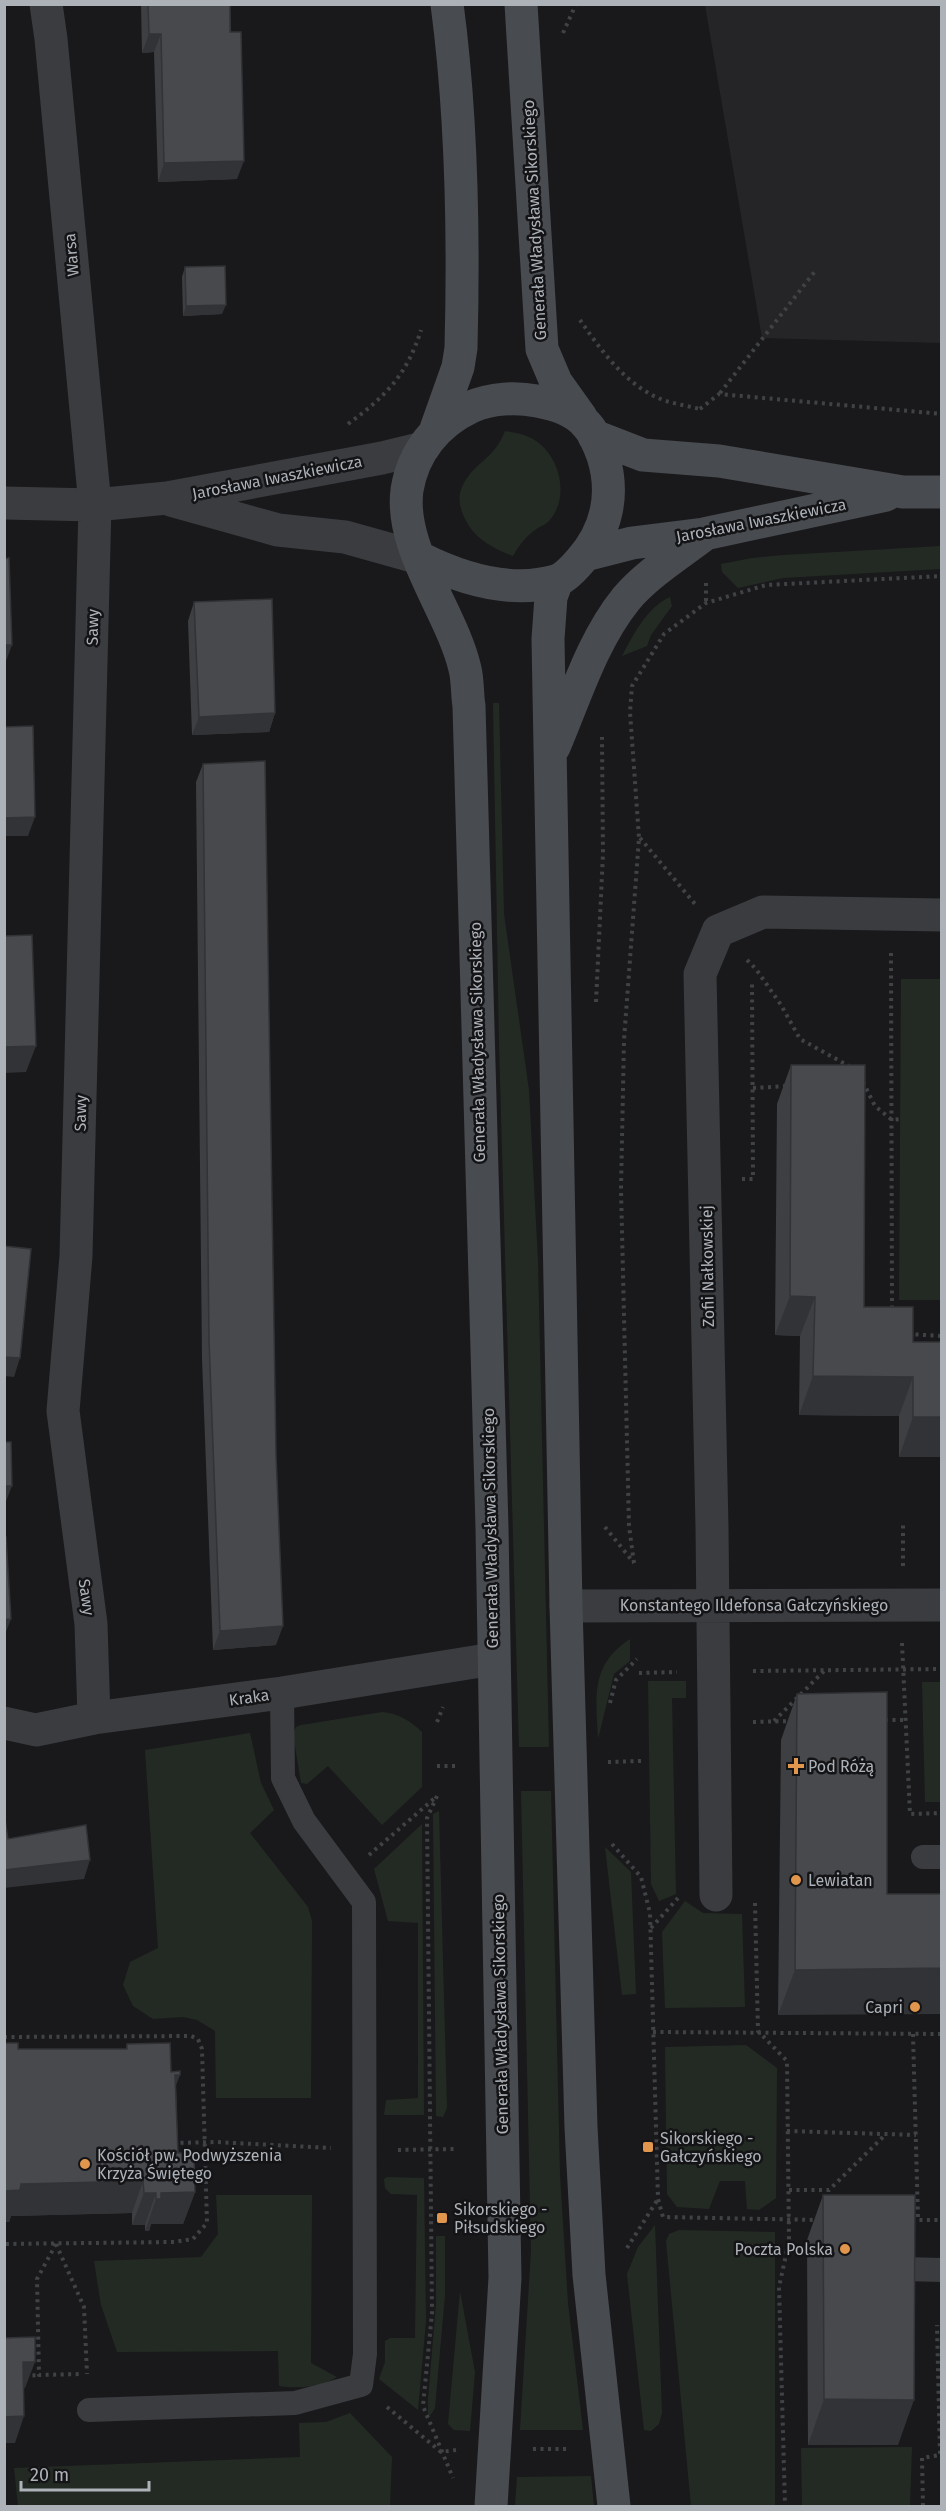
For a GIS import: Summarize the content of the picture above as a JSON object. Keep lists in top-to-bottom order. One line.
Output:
{"streets":{"street":["Generała Władysława Sikorskiego","Warsa","Jarosława Iwaszkiewicza","Sawy","Zofii Nałkowskiej","Konstantego Ildefonsa Gałczyńskiego","Kraka"]},"crossings":[["Generała Władysława Sikorskiego","Jarosława Iwaszkiewicza"],["Generała Władysława Sikorskiego","Kraka"],["Warsa","Jarosława Iwaszkiewicza"],["Warsa","Sawy"],["Jarosława Iwaszkiewicza","Sawy"],["Sawy","Kraka"],["Zofii Nałkowskiej","Konstantego Ildefonsa Gałczyńskiego"]],"places":{"health":["Pod Różą"],"other":["Lewiatan","Capri","Kościół pw. Podwyższenia Krzyża Świętego","Poczta Polska"],"transit":["Sikorskiego - Gałczyńskiego","Sikorskiego - Piłsudskiego"]},"scale_bar":"20 m"}
